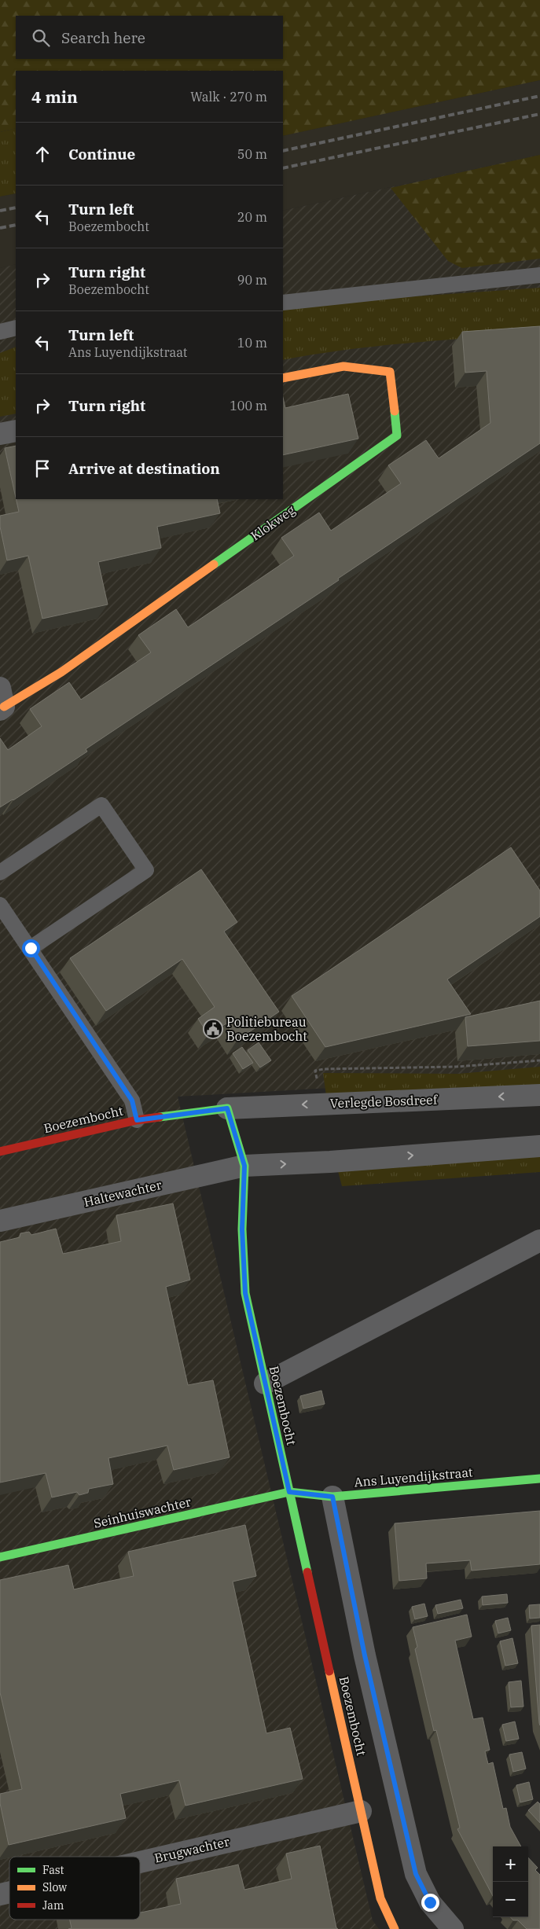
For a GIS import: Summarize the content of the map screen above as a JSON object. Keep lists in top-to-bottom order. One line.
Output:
{"streets":{"street":["Klokweg","Verlegde Bosdreef","Boezembocht","Haltewachter","Ans Luyendijkstraat","Seinhuiswachter","Brugwachter"]},"crossings":[["Verlegde Bosdreef","Boezembocht"],["Boezembocht","Haltewachter"],["Boezembocht","Ans Luyendijkstraat"],["Boezembocht","Seinhuiswachter"],["Boezembocht","Brugwachter"],["Ans Luyendijkstraat","Seinhuiswachter"]],"places":{"public building":["Politiebureau Boezembocht"]},"legend":["Fast","Slow","Jam"],"page":{"search":"Search here","heading":["4 min","Walk · 270 m"],"list":[["Continue","50 m"],["Turn left","Boezembocht","20 m"],["Turn right","Boezembocht","90 m"],["Turn left","Ans Luyendijkstraat","10 m"],["Turn right","100 m"],"Arrive at destination"],"map_buttons":["+","−"]}}
